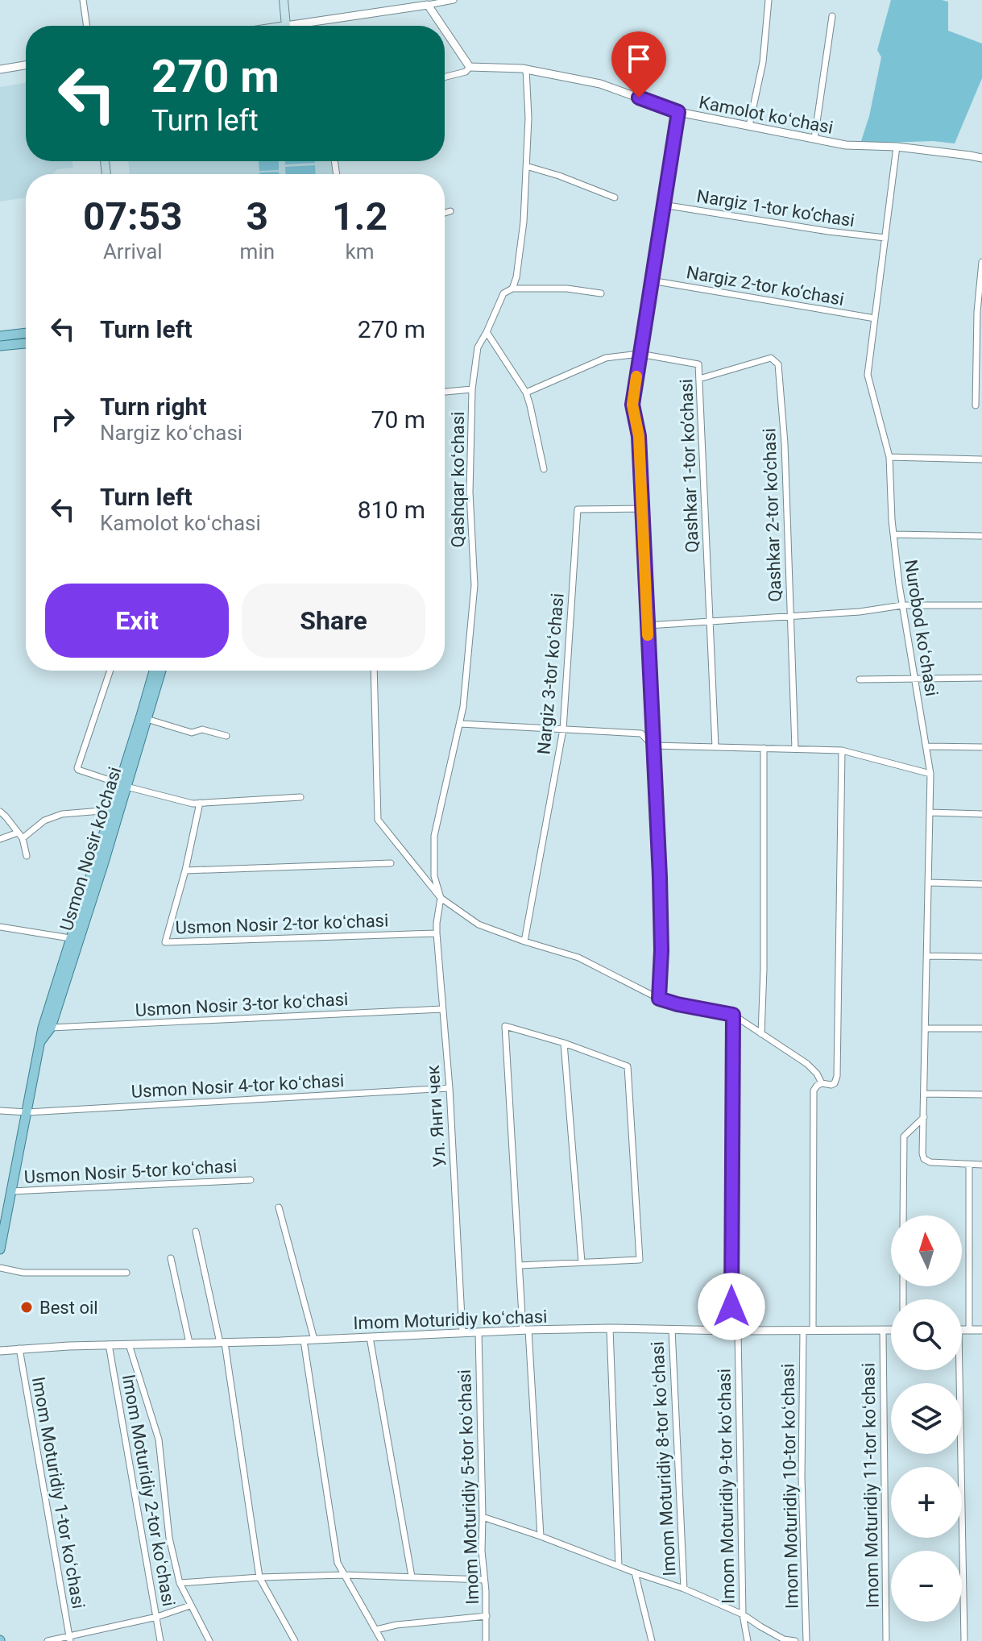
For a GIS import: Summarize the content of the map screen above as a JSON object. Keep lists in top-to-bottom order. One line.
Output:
{"streets":{"main road":["Usmon Nosir ko‘chasi"],"street":["Kamolot koʻchasi","Nargiz 1-tor ko‘chasi","Nargiz 2-tor ko‘chasi","Qashkar 1-tor koʼchasi","Qashqar koʻchasi","Qashkar 2-tor koʼchasi","Nurobod koʻchasi","Nargiz 3-tor koʻchasi","Usmon Nosir 2-tor koʻchasi","Usmon Nosir 3-tor koʻchasi","Usmon Nosir 4-tor koʻchasi","Ул. Янги чек","Usmon Nosir 5-tor koʻchasi","Imom Moturidiy koʻchasi","Imom Moturidiy 8-tor koʻchasi","Imom Moturidiy 11-tor koʻchasi","Imom Moturidiy 9-tor koʻchasi","Imom Moturidiy 10-tor koʻchasi","Imom Moturidiy 5-tor koʻchasi","Imom Moturidiy 2-tor koʻchasi","Imom Moturidiy 1-tor koʻchasi"]},"crossings":[["Kamolot koʻchasi","Qashqar koʻchasi"],["Kamolot koʻchasi","Nurobod koʻchasi"],["Nargiz 1-tor ko‘chasi","Nurobod koʻchasi"],["Nargiz 2-tor ko‘chasi","Nurobod koʻchasi"],["Qashkar 1-tor koʼchasi","Qashkar 2-tor koʼchasi"],["Qashqar koʻchasi","Ул. Янги чек"],["Usmon Nosir ko‘chasi","Usmon Nosir 3-tor koʻchasi"],["Usmon Nosir ko‘chasi","Usmon Nosir 4-tor koʻchasi"],["Usmon Nosir ko‘chasi","Usmon Nosir 5-tor koʻchasi"],["Usmon Nosir 2-tor koʻchasi","Ул. Янги чек"],["Usmon Nosir 3-tor koʻchasi","Ул. Янги чек"],["Usmon Nosir 4-tor koʻchasi","Ул. Янги чек"],["Ул. Янги чек","Imom Moturidiy koʻchasi"],["Imom Moturidiy koʻchasi","Imom Moturidiy 8-tor koʻchasi"],["Imom Moturidiy koʻchasi","Imom Moturidiy 11-tor koʻchasi"],["Imom Moturidiy koʻchasi","Imom Moturidiy 9-tor koʻchasi"],["Imom Moturidiy koʻchasi","Imom Moturidiy 10-tor koʻchasi"],["Imom Moturidiy koʻchasi","Imom Moturidiy 5-tor koʻchasi"],["Imom Moturidiy koʻchasi","Imom Moturidiy 2-tor koʻchasi"],["Imom Moturidiy koʻchasi","Imom Moturidiy 1-tor koʻchasi"]],"places":["Best oil"],"north":"top","page":{"turn":["270 m","Turn left"],"eta":["07:53","Arrival","3","min","1.2","km"],"list":[{"name":"Turn left","value":"270 m"},{"name":"Turn right","note":"Nargiz koʻchasi","value":"70 m"},{"name":"Turn left","note":"Kamolot koʻchasi","value":"810 m"}],"buttons":["Exit","Share"],"map_buttons":["+","−"]}}
